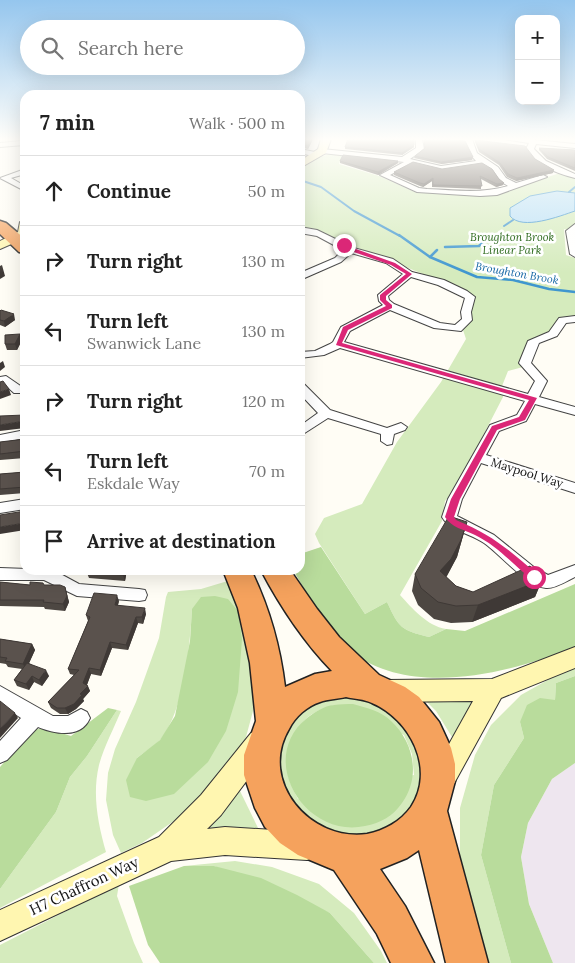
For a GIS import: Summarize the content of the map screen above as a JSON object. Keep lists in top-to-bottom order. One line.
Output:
{"streets":{"street":["Maypool Way","H7 Chaffron Way"]},"water":["Broughton Brook"],"parks":["Broughton Brook Linear Park"],"page":{"map_buttons":["+","−"],"search":"Search here","heading":["7 min","Walk · 500 m"],"list":[["Continue","50 m"],["Turn right","130 m"],["Turn left","Swanwick Lane","130 m"],["Turn right","120 m"],["Turn left","Eskdale Way","70 m"],"Arrive at destination"]}}
